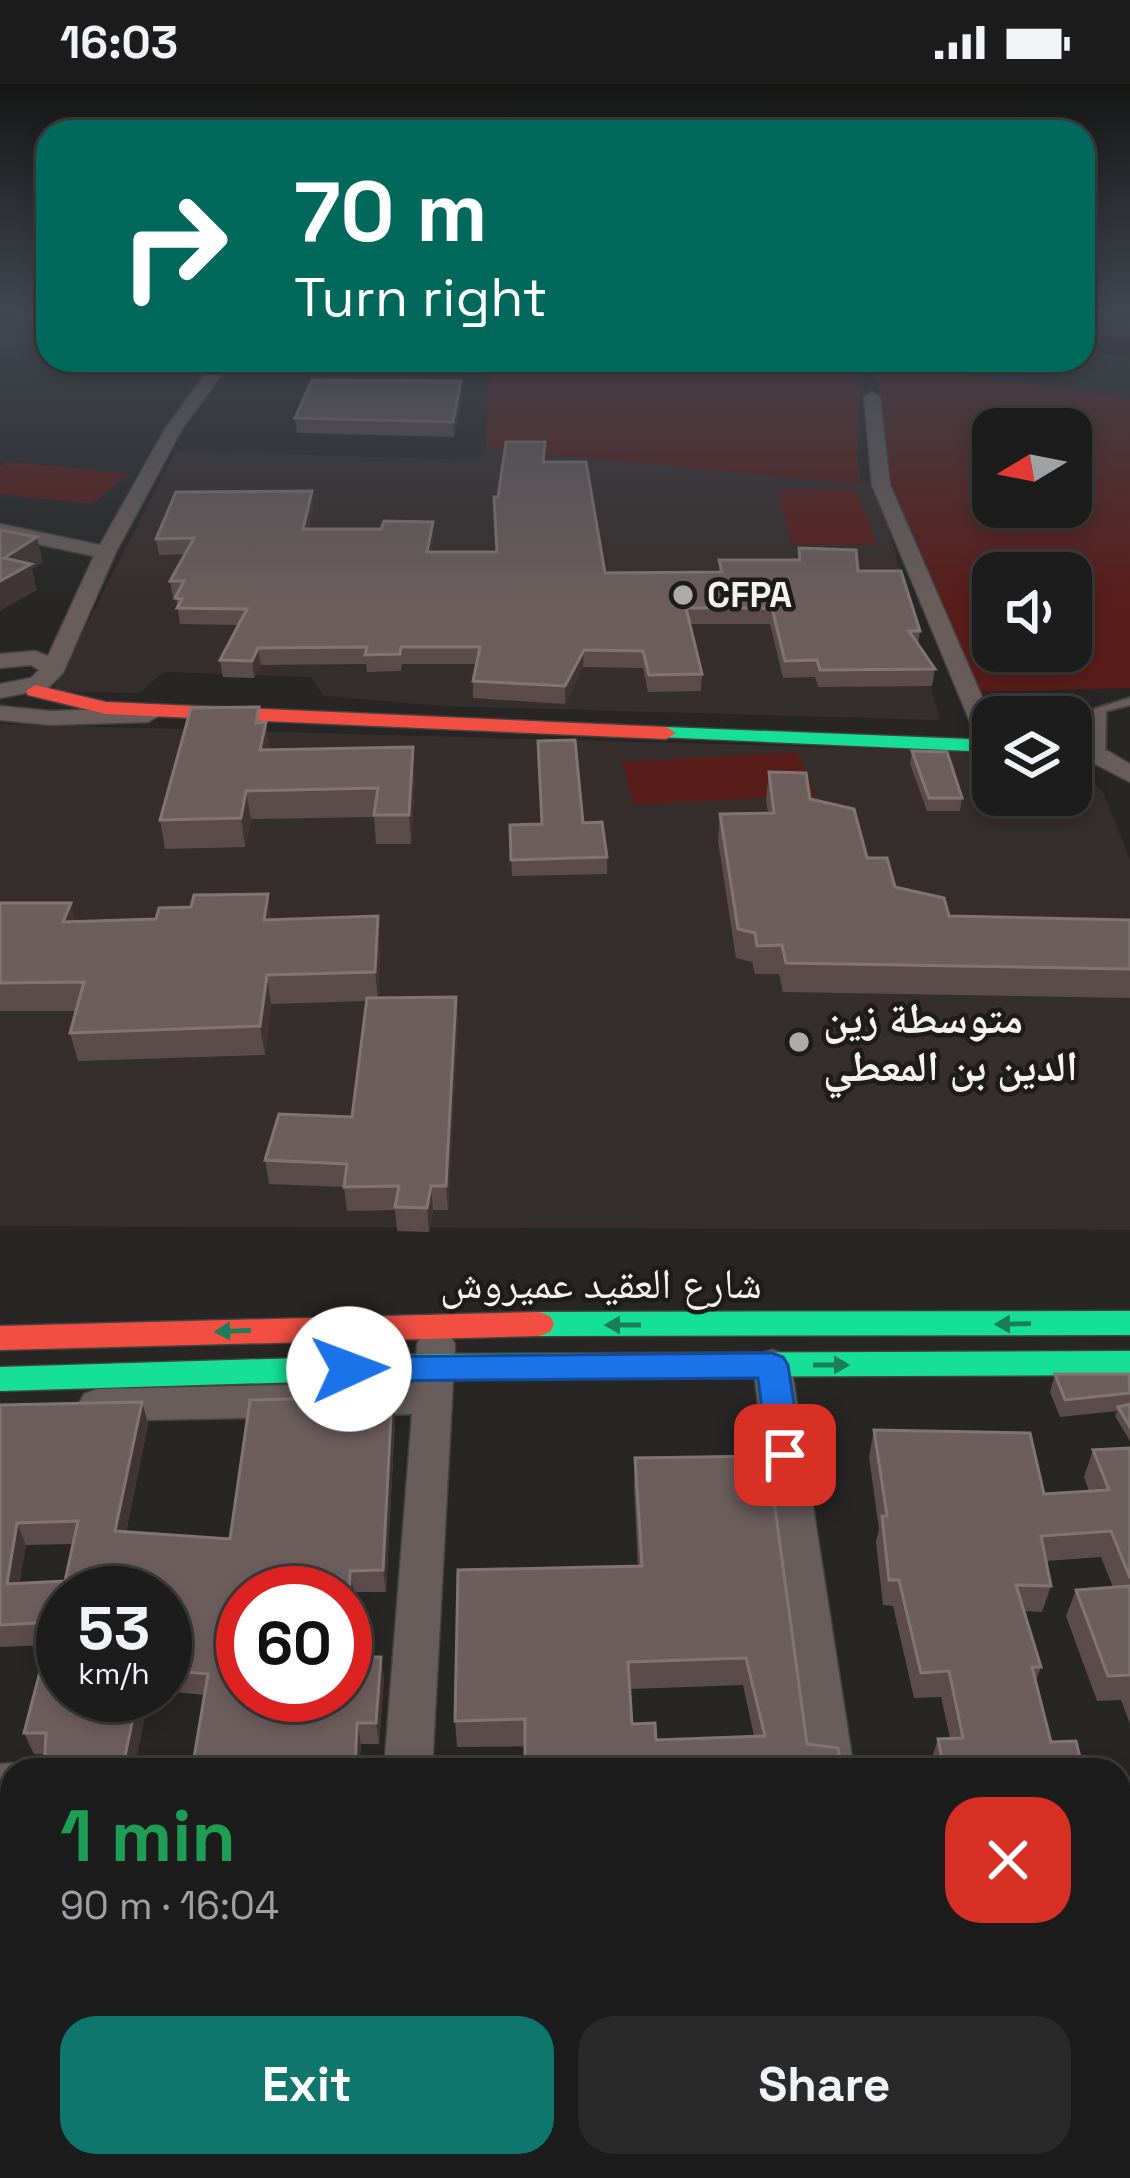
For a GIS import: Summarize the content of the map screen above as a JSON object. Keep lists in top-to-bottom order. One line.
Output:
{"streets":{"main road":["شارع العقيد عميروش"]},"places":["CFPA","متوسطة زين الدين بن المعطي"],"north":"left","page":{"status":"16:03","turn":["70 m","Turn right"],"speed":"53 km/h","limit":"60","heading":["1 min","90 m · 16:04"],"buttons":["Exit","Share"]}}
